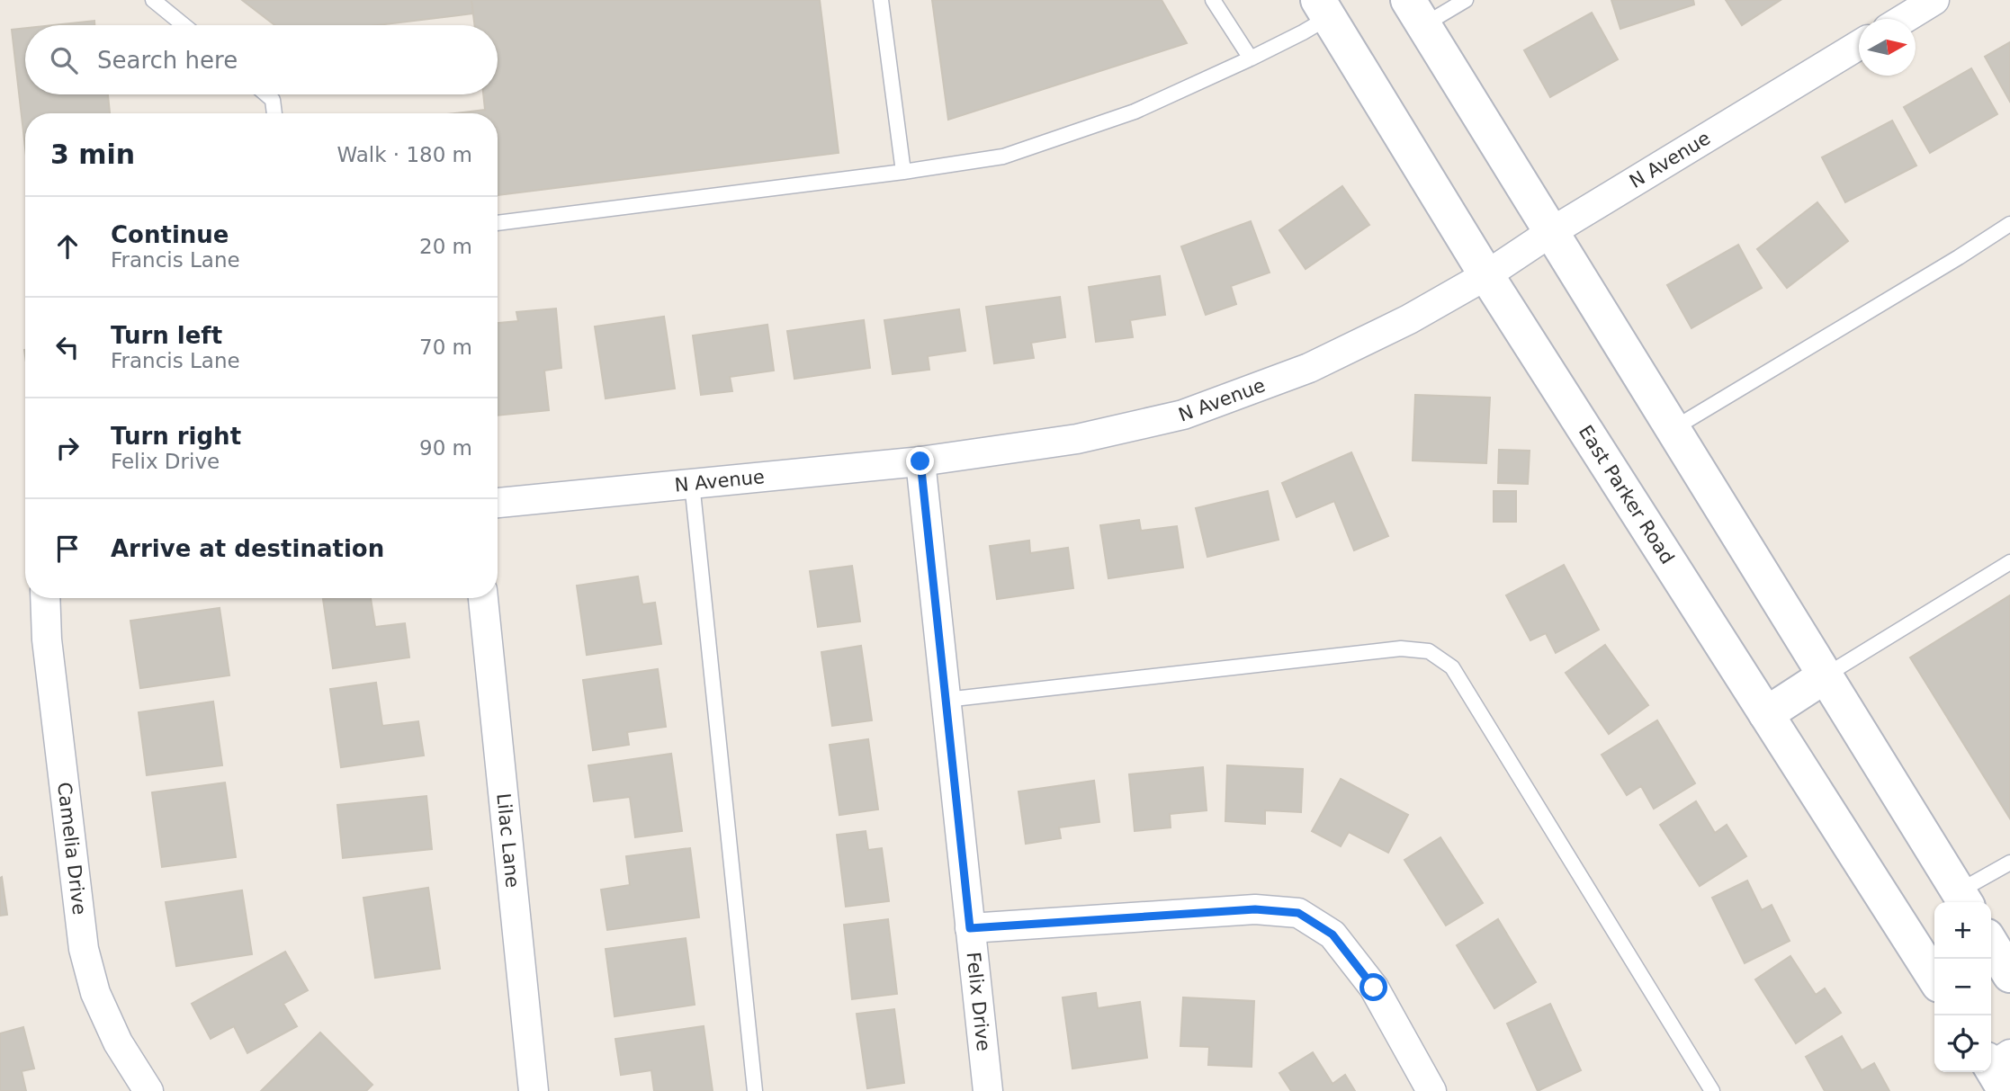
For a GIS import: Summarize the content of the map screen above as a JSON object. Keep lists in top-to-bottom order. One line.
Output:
{"streets":{"main road":["East Parker Road"],"street":["N Avenue","Lilac Lane","Camelia Drive","Felix Drive"]},"crossings":[["N Avenue","East Parker Road"],["N Avenue","Felix Drive"]],"north":"right","page":{"search":"Search here","heading":["3 min","Walk · 180 m"],"list":[["Continue","Francis Lane","20 m"],["Turn left","Francis Lane","70 m"],["Turn right","Felix Drive","90 m"],"Arrive at destination"],"map_buttons":["+","−"]}}
